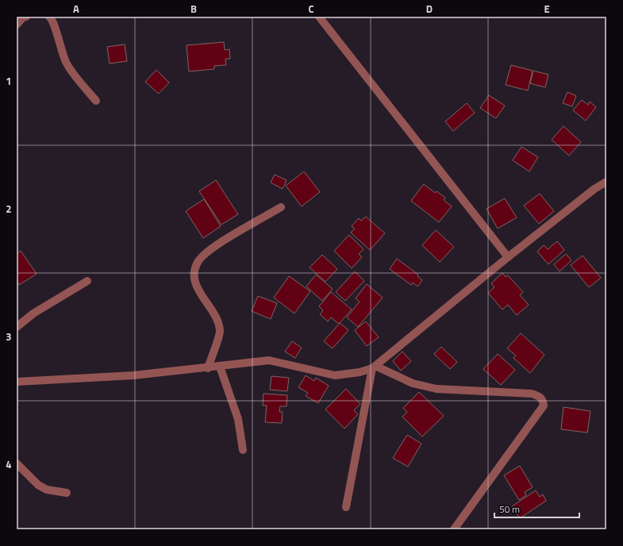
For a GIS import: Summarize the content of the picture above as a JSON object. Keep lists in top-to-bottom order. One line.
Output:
{"scale_bar":"50 m","grid":{"columns":["A","B","C","D","E"],"rows":["1","2","3","4"]}}
